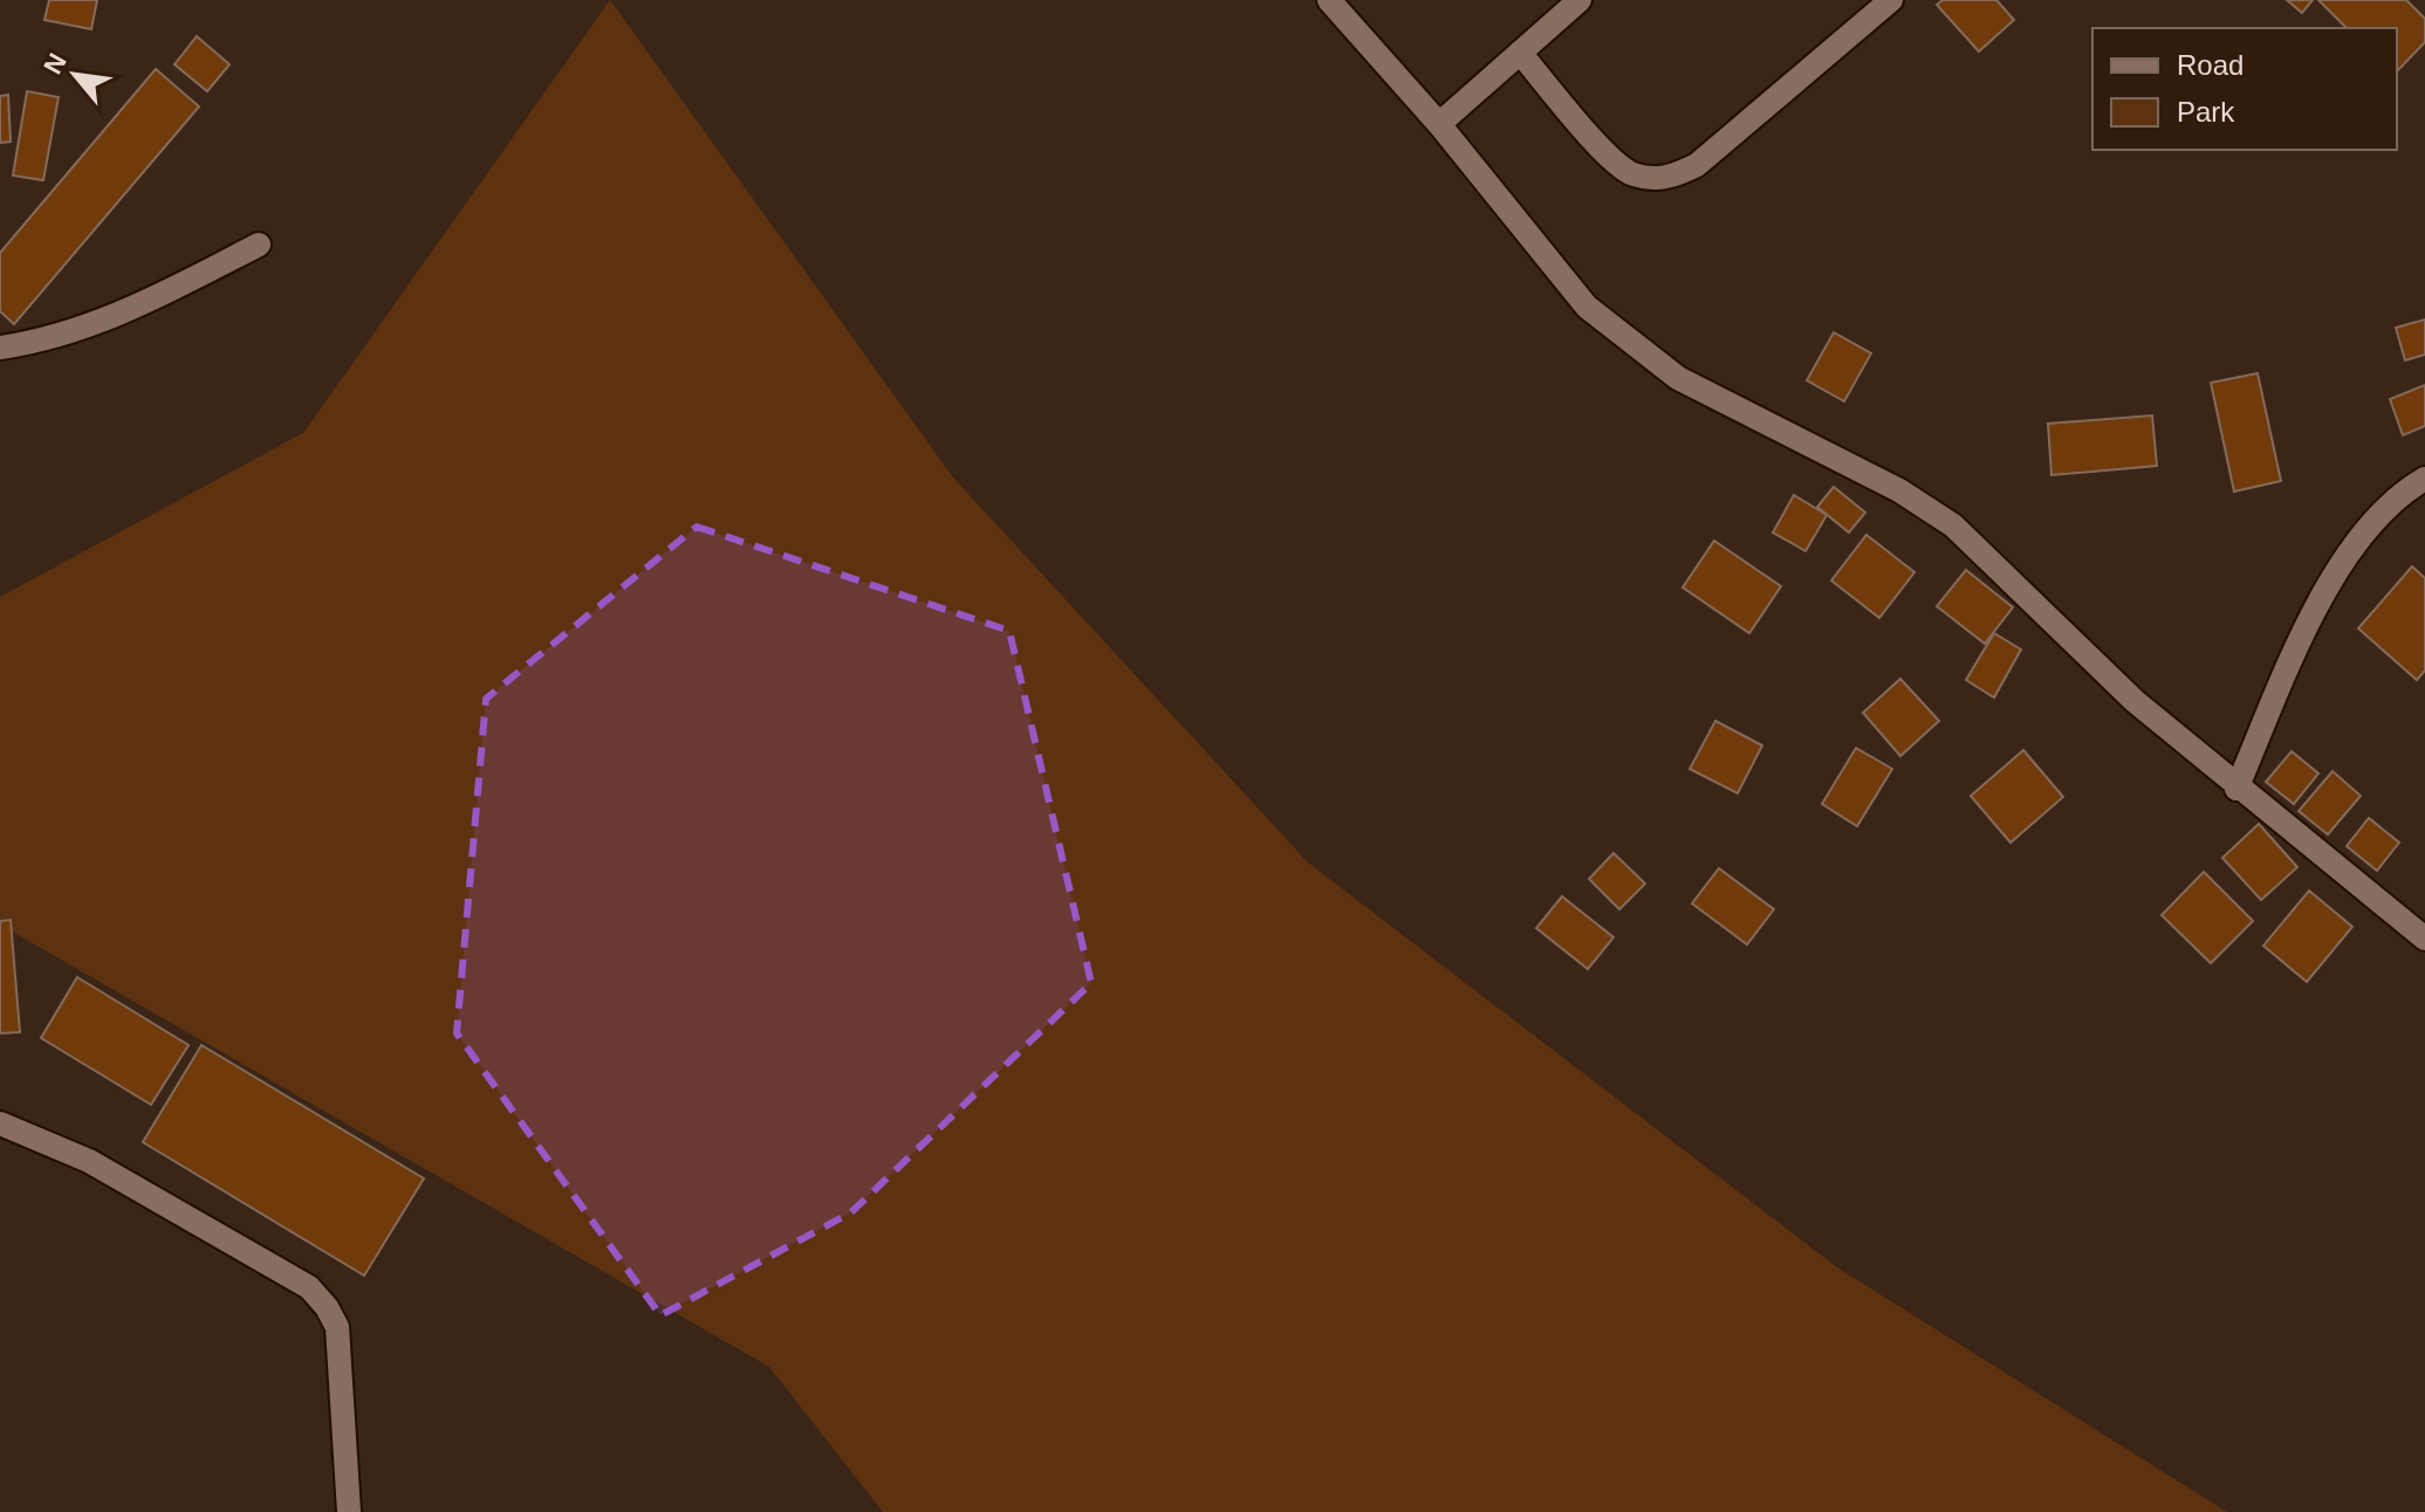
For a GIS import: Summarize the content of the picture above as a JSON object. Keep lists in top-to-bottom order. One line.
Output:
{"legend":["Road","Park"],"north":"top left"}
